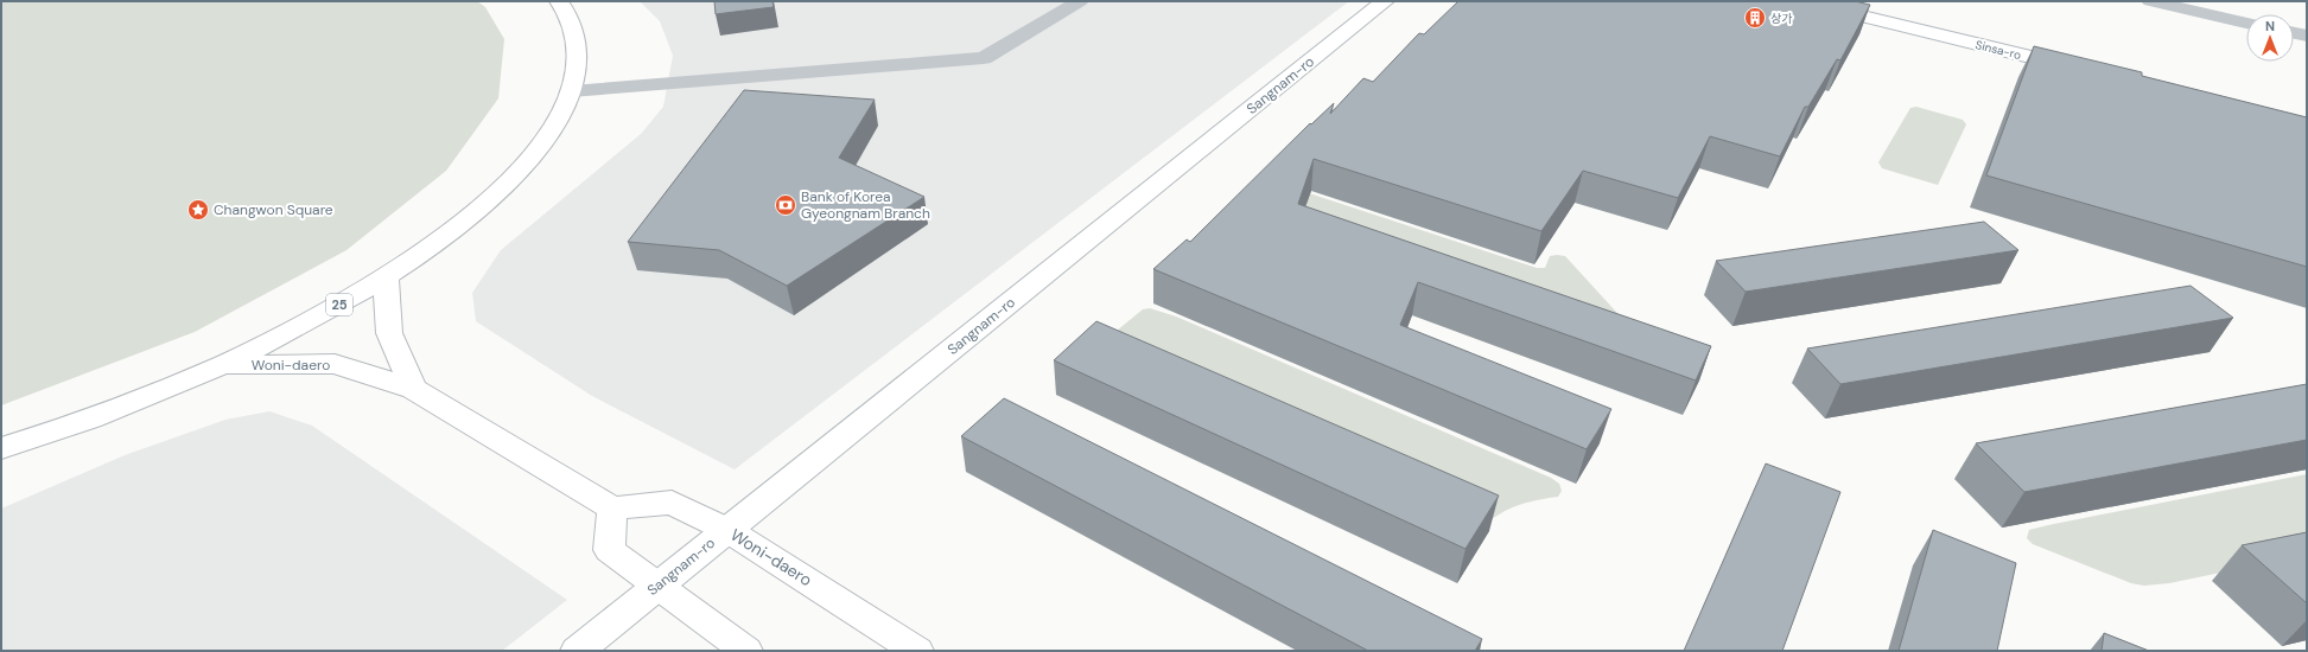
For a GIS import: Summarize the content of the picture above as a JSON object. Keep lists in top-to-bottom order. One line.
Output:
{"streets":{"main road":["Sinsa-ro","Sangnam-ro","25","Woni-daero"]},"crossings":[["Sangnam-ro","Woni-daero"],["25","Woni-daero"]],"places":{"building":["상가"],"bank":["Bank of Korea Gyeongnam Branch"],"place":["Changwon Square"]},"north":"top"}
